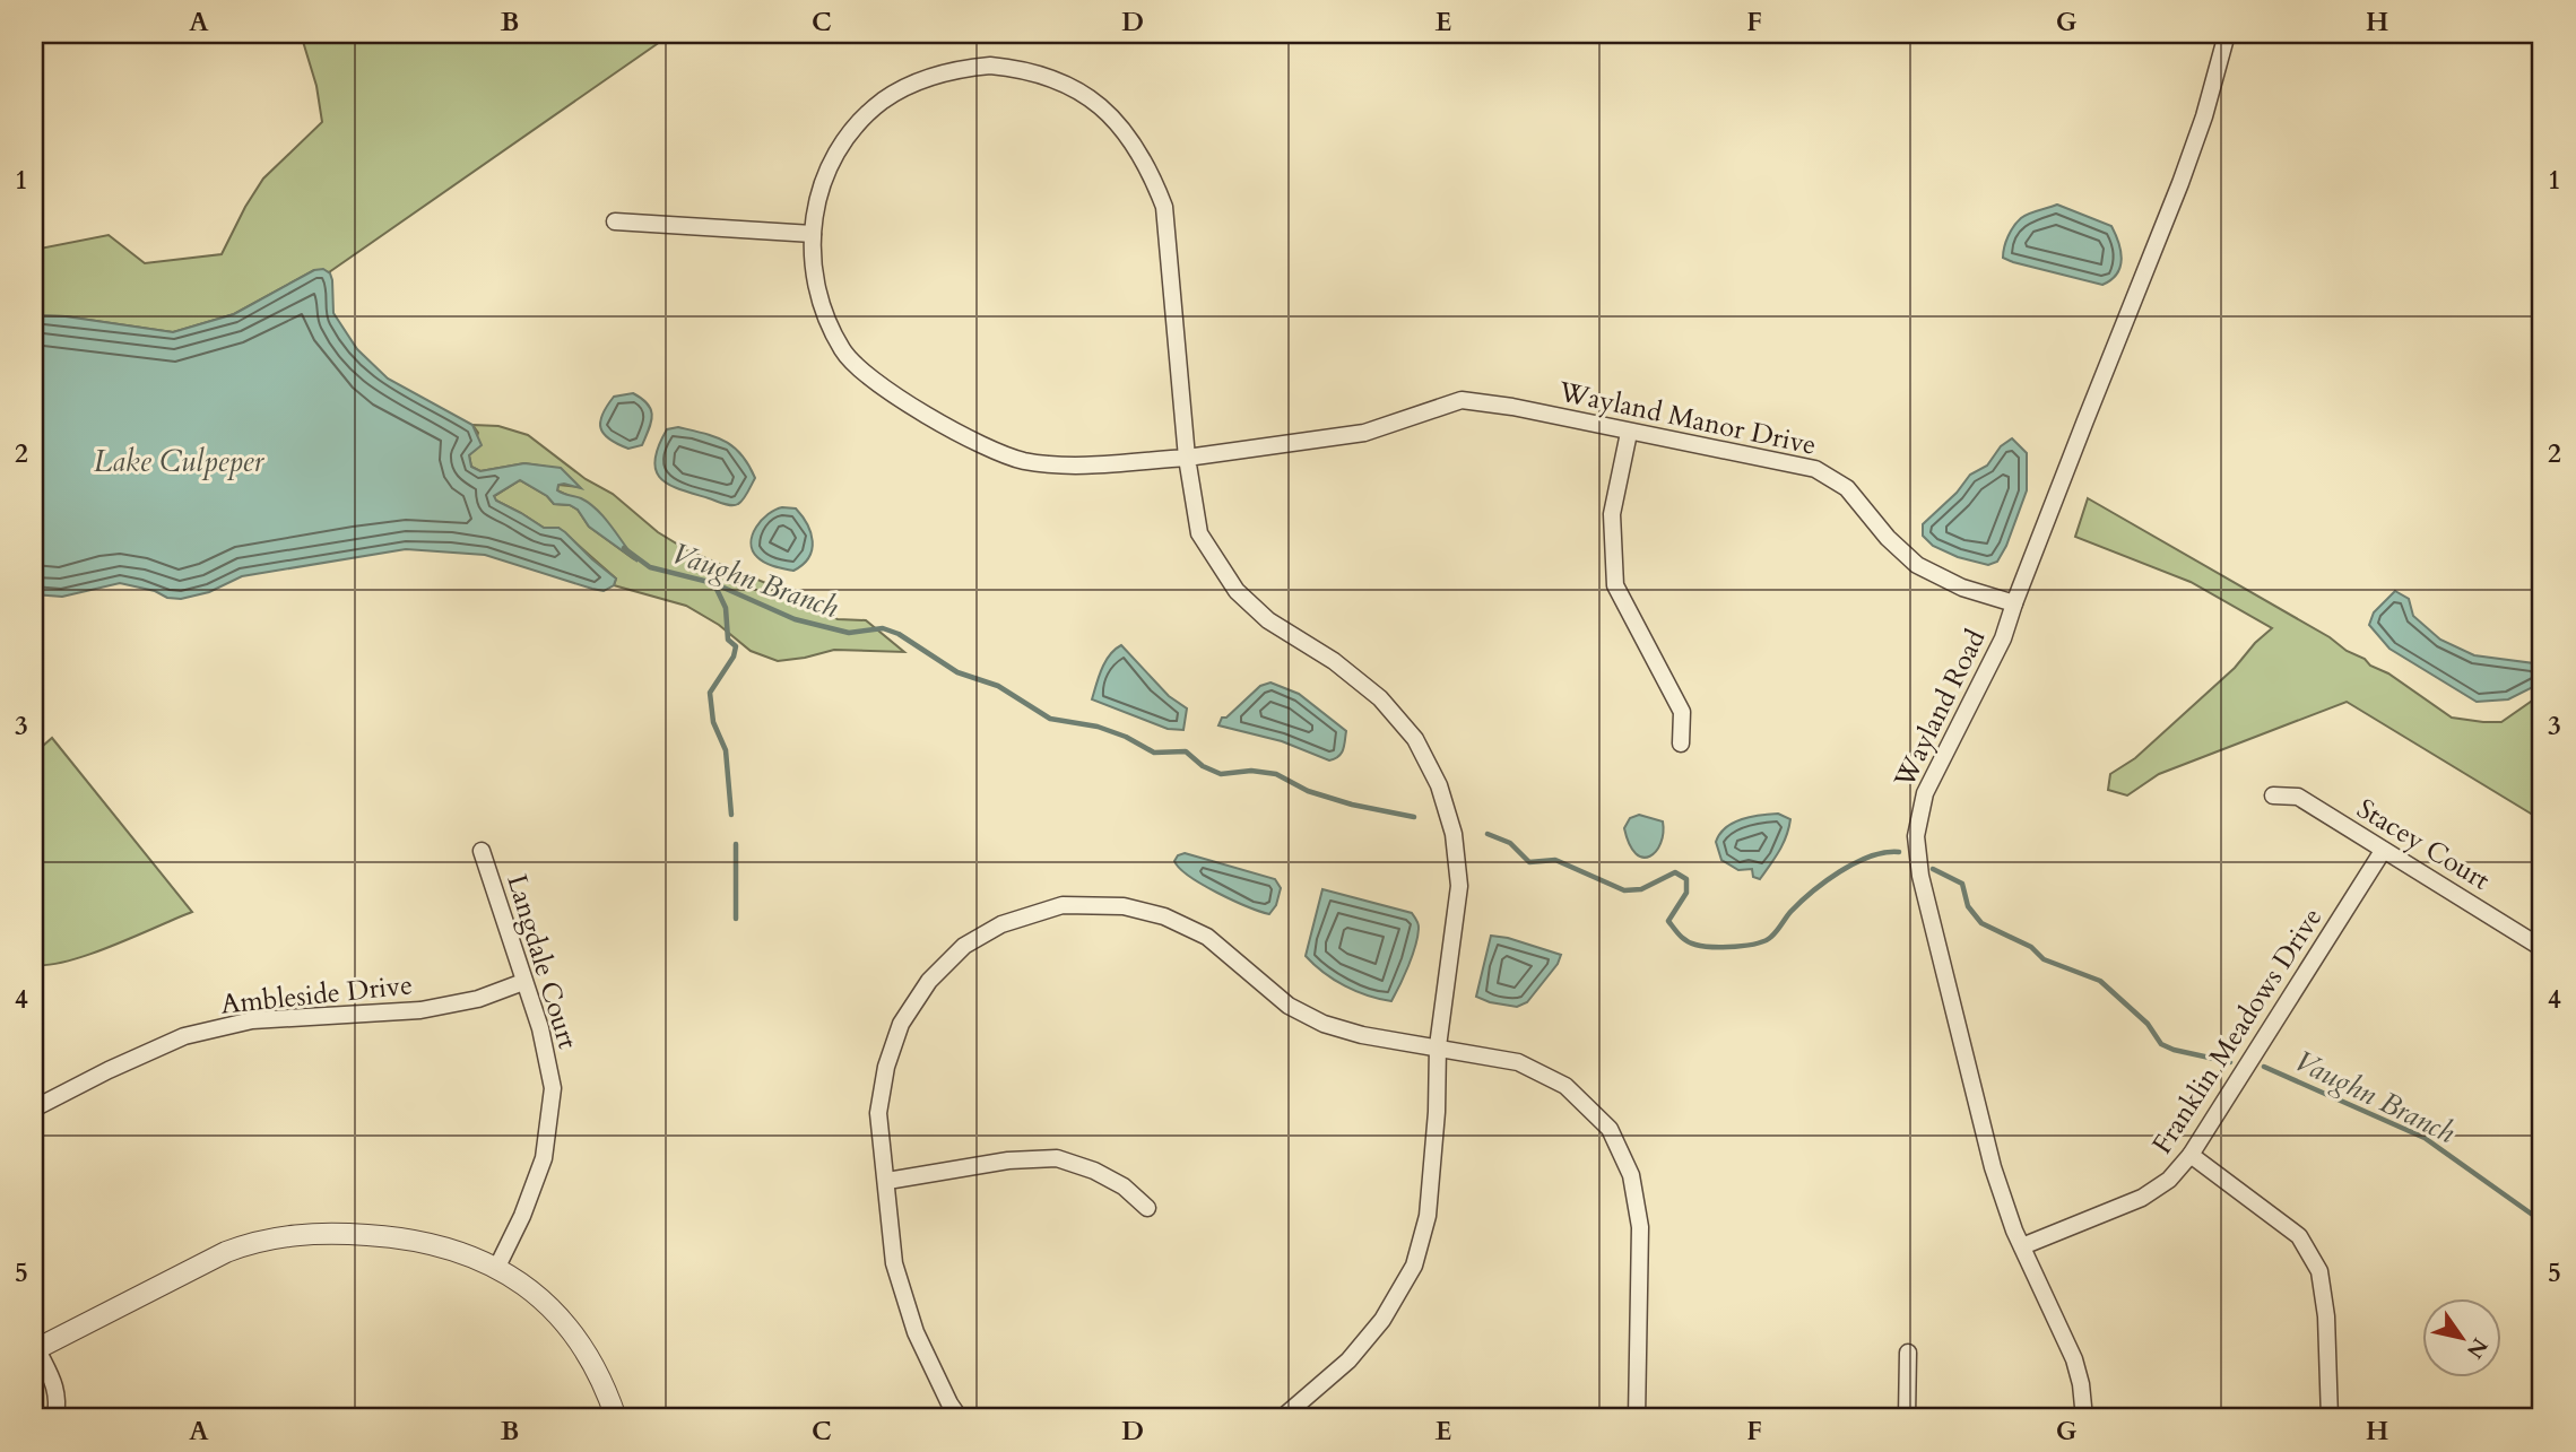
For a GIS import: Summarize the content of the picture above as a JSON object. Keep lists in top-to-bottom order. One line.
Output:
{"streets":{"street":["Wayland Manor Drive","Wayland Road","Stacey Court","Langdale Court","Ambleside Drive","Franklin Meadows Drive"]},"crossings":[["Wayland Manor Drive","Wayland Road"],["Wayland Road","Franklin Meadows Drive"],["Stacey Court","Franklin Meadows Drive"],["Langdale Court","Ambleside Drive"]],"water":["Lake Culpeper","Vaughn Branch"],"north":"bottom right","grid":{"columns":["A","B","C","D","E","F","G","H"],"rows":["1","2","3","4","5"]}}
